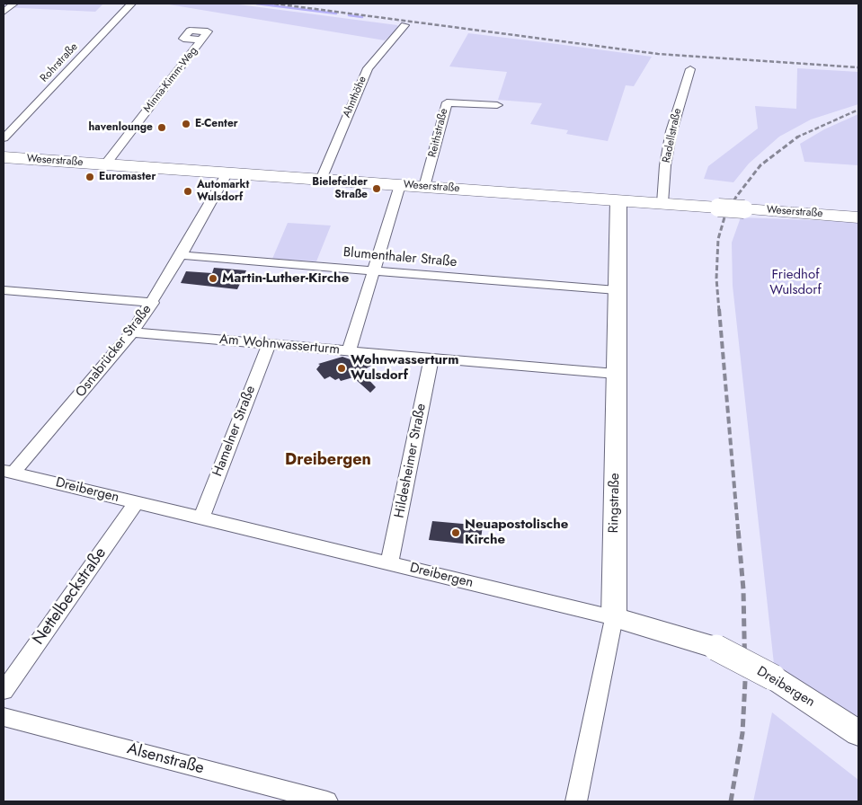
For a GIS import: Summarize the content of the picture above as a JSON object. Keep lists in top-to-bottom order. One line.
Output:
{"streets":{"main road":["Weserstraße"],"street":["Rohrstraße","Minna-Kimm-Weg","Ahnthöhe","Reithstraße","Radellstraße","Blumenthaler Straße","Am Wohnwasserturm","Osnabrücker Straße","Hamelner Straße","Hildesheimer Straße","Dreibergen","Ringstraße","Nettelbeckstraße","Alsenstraße"]},"crossings":[["Minna-Kimm-Weg","Weserstraße"],["Ahnthöhe","Weserstraße"],["Reithstraße","Weserstraße"],["Radellstraße","Weserstraße"],["Weserstraße","Osnabrücker Straße"],["Weserstraße","Ringstraße"],["Blumenthaler Straße","Osnabrücker Straße"],["Blumenthaler Straße","Ringstraße"],["Am Wohnwasserturm","Osnabrücker Straße"],["Am Wohnwasserturm","Hamelner Straße"],["Am Wohnwasserturm","Hildesheimer Straße"],["Am Wohnwasserturm","Ringstraße"],["Osnabrücker Straße","Dreibergen"],["Hamelner Straße","Dreibergen"],["Hildesheimer Straße","Dreibergen"],["Dreibergen","Ringstraße"],["Dreibergen","Nettelbeckstraße"]],"districts":["Dreibergen"],"parks":["Friedhof Wulsdorf"],"places":["E-Center","havenlounge","Euromaster","Bielefelder Straße","Automarkt Wulsdorf","Martin-Luther-Kirche","Wohnwasserturm Wulsdorf","Neuapostolische Kirche"]}
